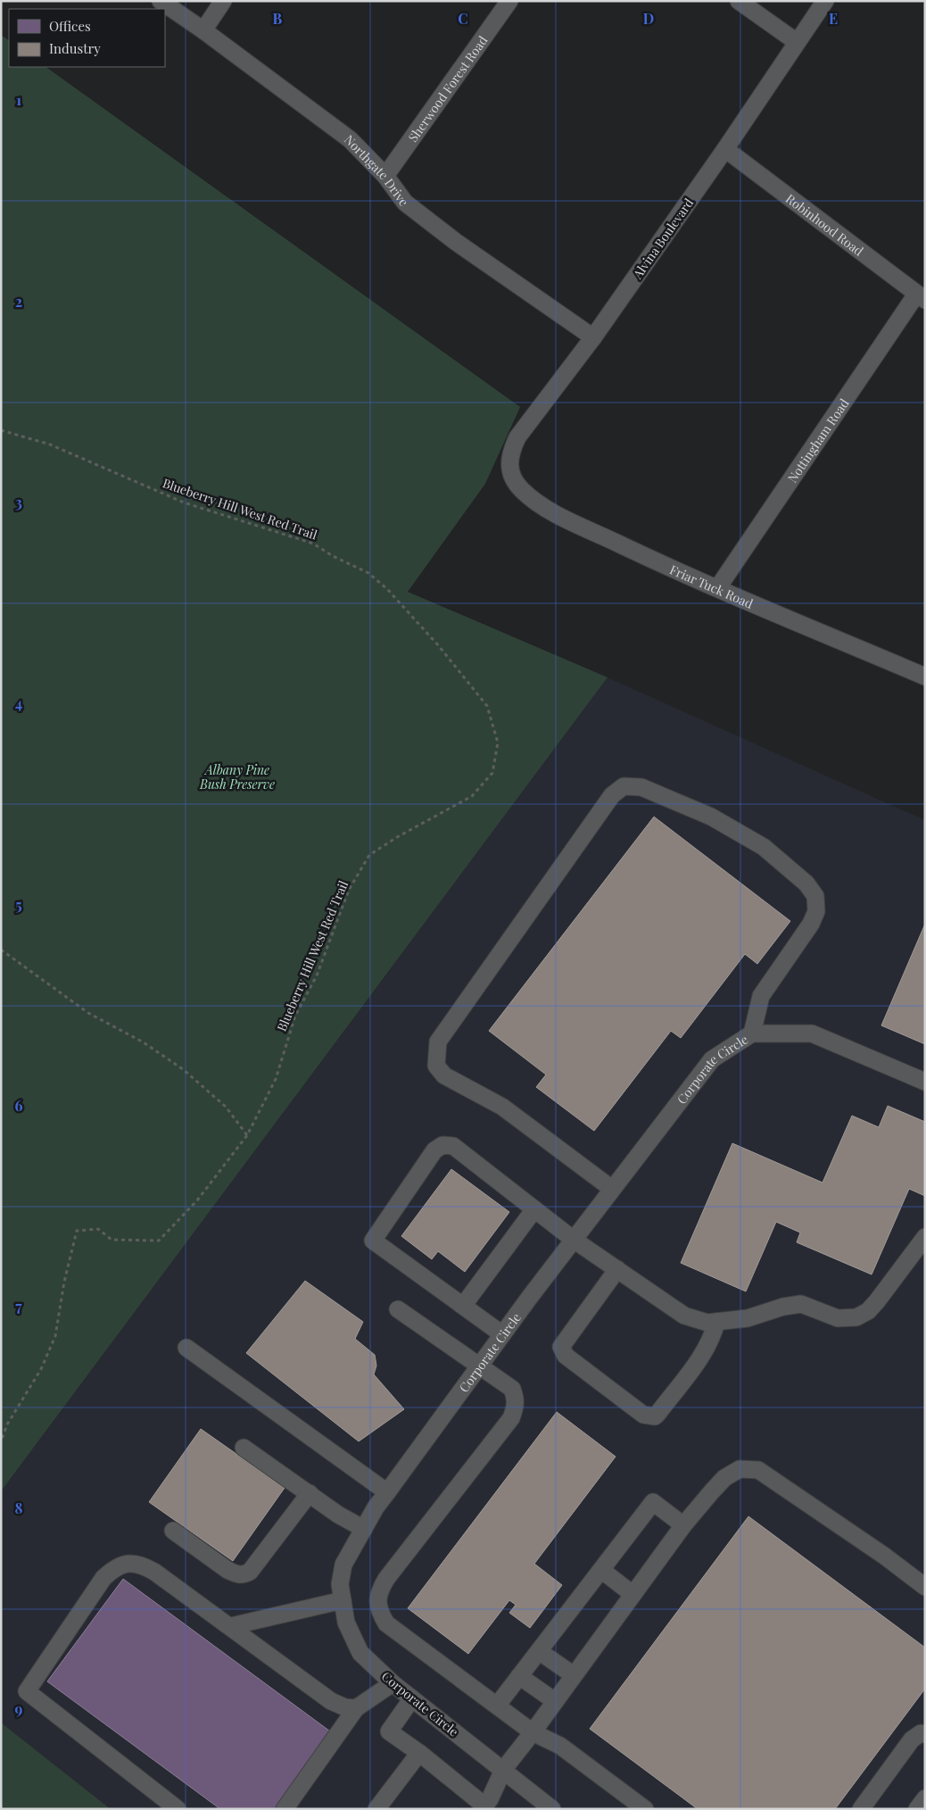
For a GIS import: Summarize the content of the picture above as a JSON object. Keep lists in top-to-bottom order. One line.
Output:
{"streets":{"street":["Sherwood Forest Road","Northgate Drive","Robinhood Road","Alvina Boulevard","Nottingham Road","Friar Tuck Road","Corporate Circle"],"path":["Blueberry Hill West Red Trail"]},"crossings":[["Sherwood Forest Road","Northgate Drive"],["Northgate Drive","Alvina Boulevard"],["Robinhood Road","Alvina Boulevard"],["Robinhood Road","Nottingham Road"],["Alvina Boulevard","Friar Tuck Road"],["Nottingham Road","Friar Tuck Road"]],"parks":["Albany Pine Bush Preserve"],"legend":["Offices","Industry"],"grid":{"columns":["B","C","D","E"],"rows":["1","2","3","4","5","6","7","8","9"]}}
